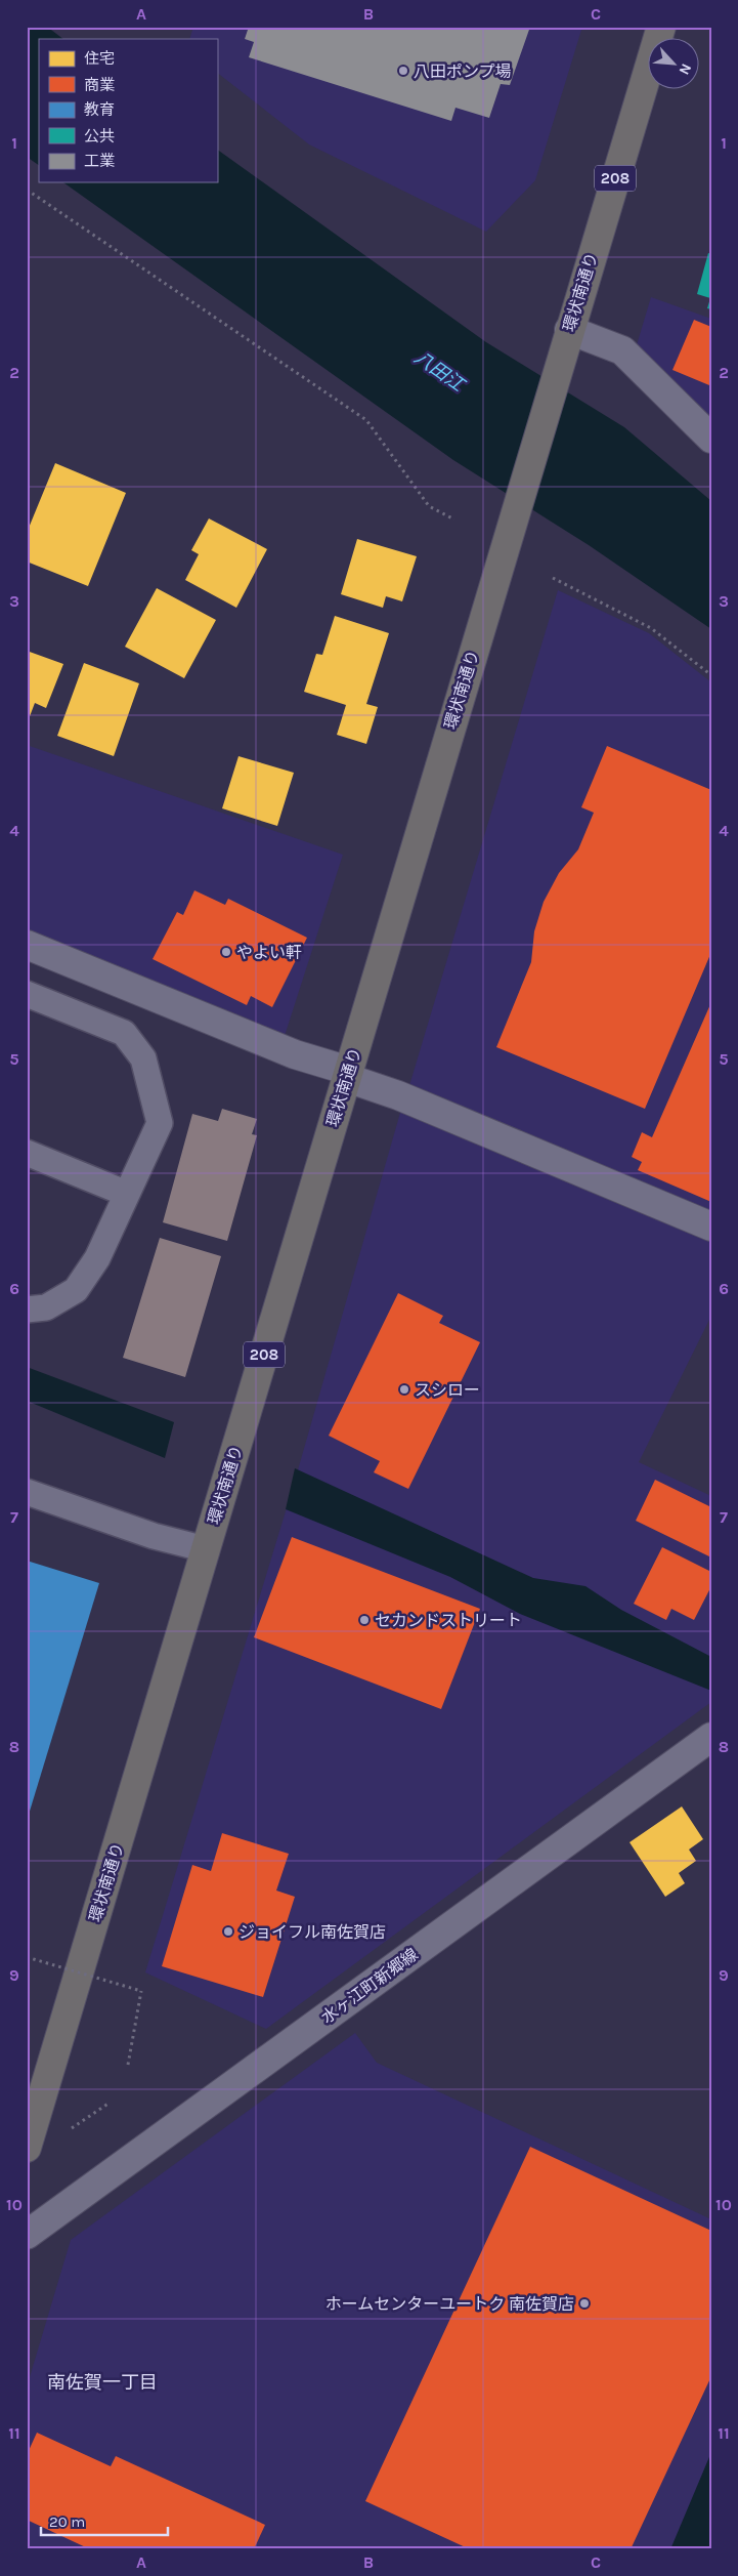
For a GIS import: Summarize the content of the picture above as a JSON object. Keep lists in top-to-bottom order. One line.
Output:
{"streets":{"highway":["208","環状南通り"],"street":["水ヶ江町新郷線"]},"districts":["南佐賀一丁目"],"water":["八田江"],"places":["八田ポンプ場","やよい軒","スシロー","セカンドストリート","ジョイフル南佐賀店","ホームセンターユートク 南佐賀店"],"legend":["住宅","商業","教育","公共","工業"],"scale_bar":"20 m","north":"bottom right","grid":{"columns":["A","B","C"],"rows":["1","2","3","4","5","6","7","8","9","10","11"]}}
